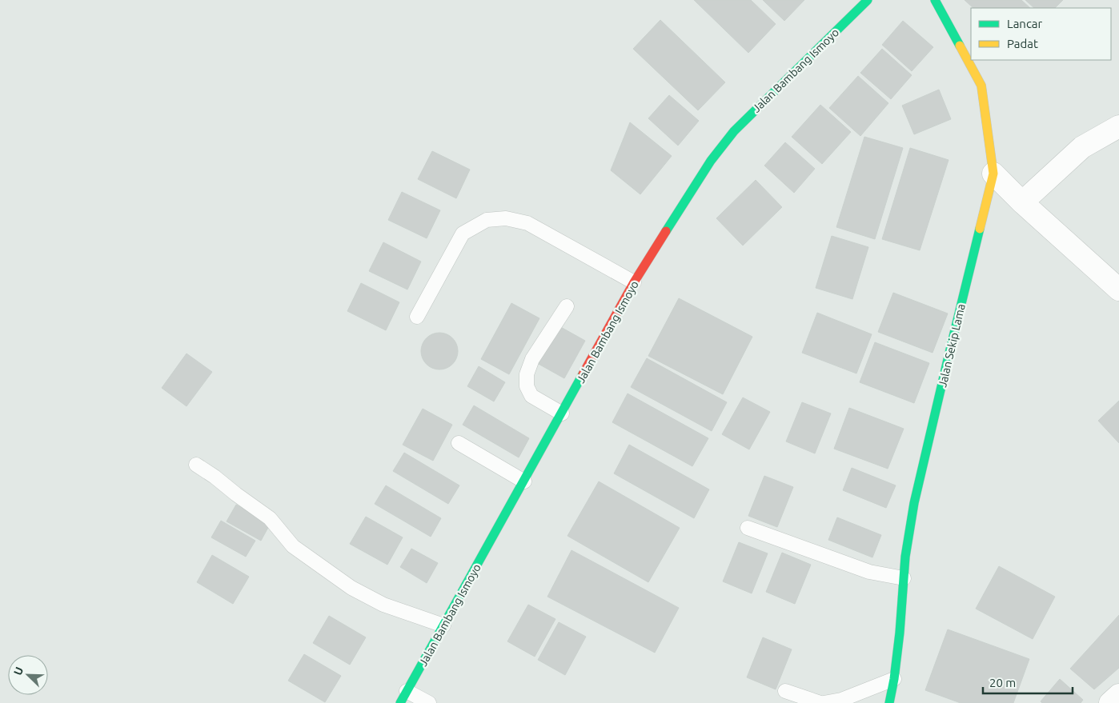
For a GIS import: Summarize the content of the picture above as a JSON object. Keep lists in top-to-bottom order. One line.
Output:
{"streets":{"main road":["Jalan Bambang Ismoyo","Jalan Sekip Lama"]},"legend":["Lancar","Padat"],"scale_bar":"20 m","north":"top left"}
